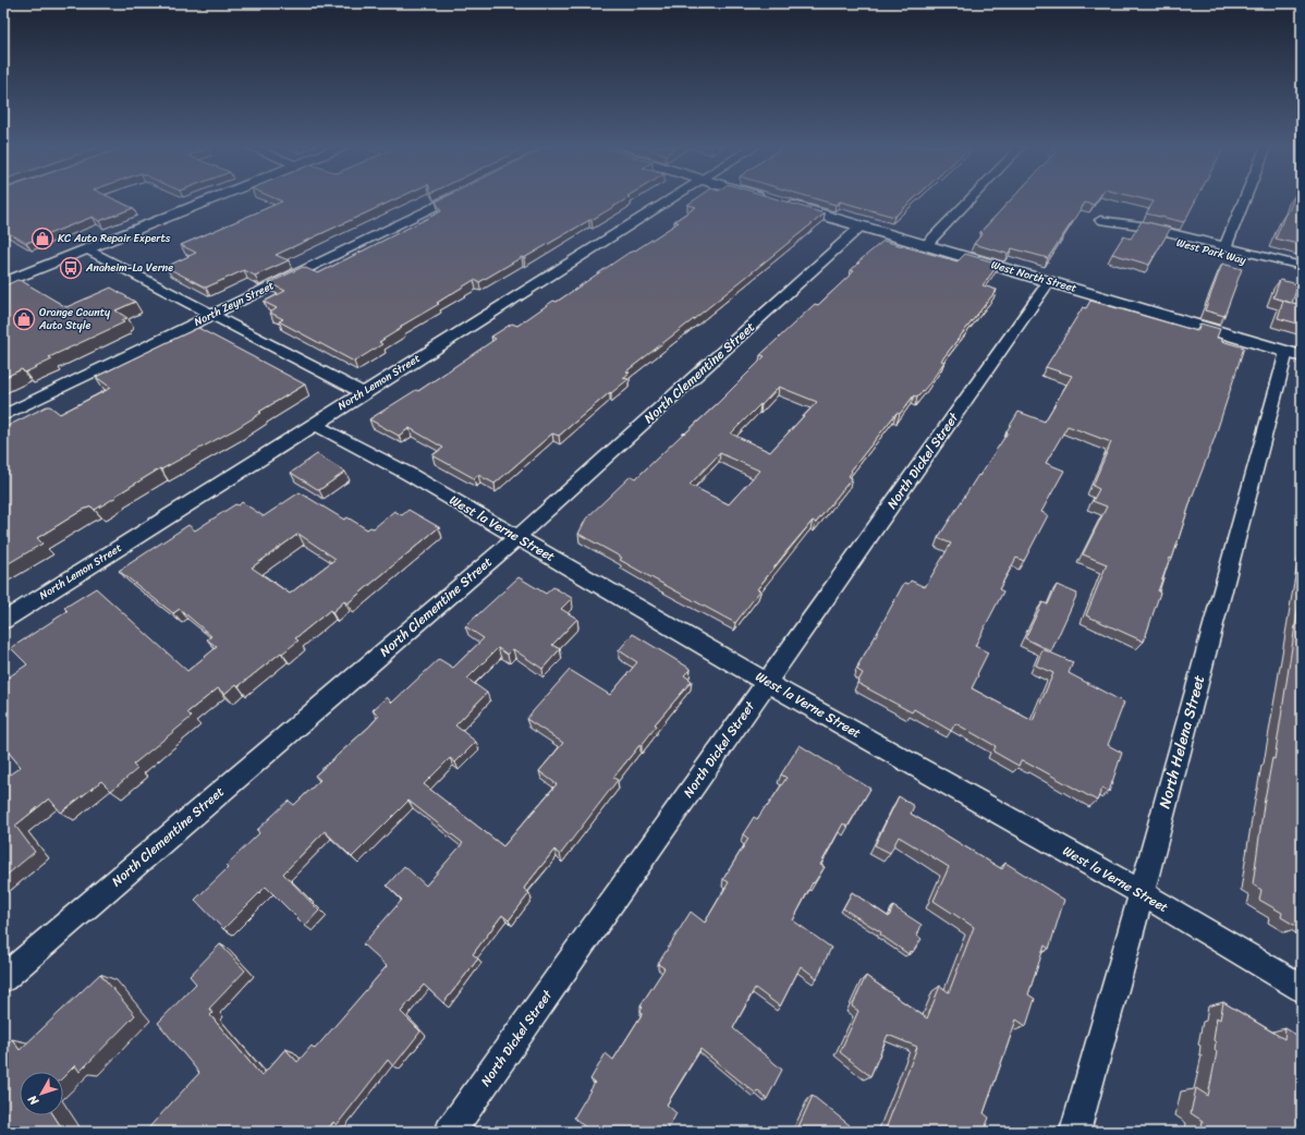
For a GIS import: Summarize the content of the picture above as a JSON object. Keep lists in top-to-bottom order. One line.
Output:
{"streets":{"street":["West Park Way","West North Street","North Zeyn Street","North Clementine Street","North Lemon Street","North Dickel Street","West la Verne Street","North Helena Street"]},"crossings":[["West North Street","North Clementine Street"],["West North Street","North Dickel Street"],["West North Street","North Helena Street"],["North Clementine Street","West la Verne Street"],["North Lemon Street","West la Verne Street"],["North Dickel Street","West la Verne Street"],["West la Verne Street","North Helena Street"]],"places":{"shop":["KC Auto Repair Experts","Orange County Auto Style"],"bus stop":["Anaheim-La Verne"]},"north":"bottom left"}
